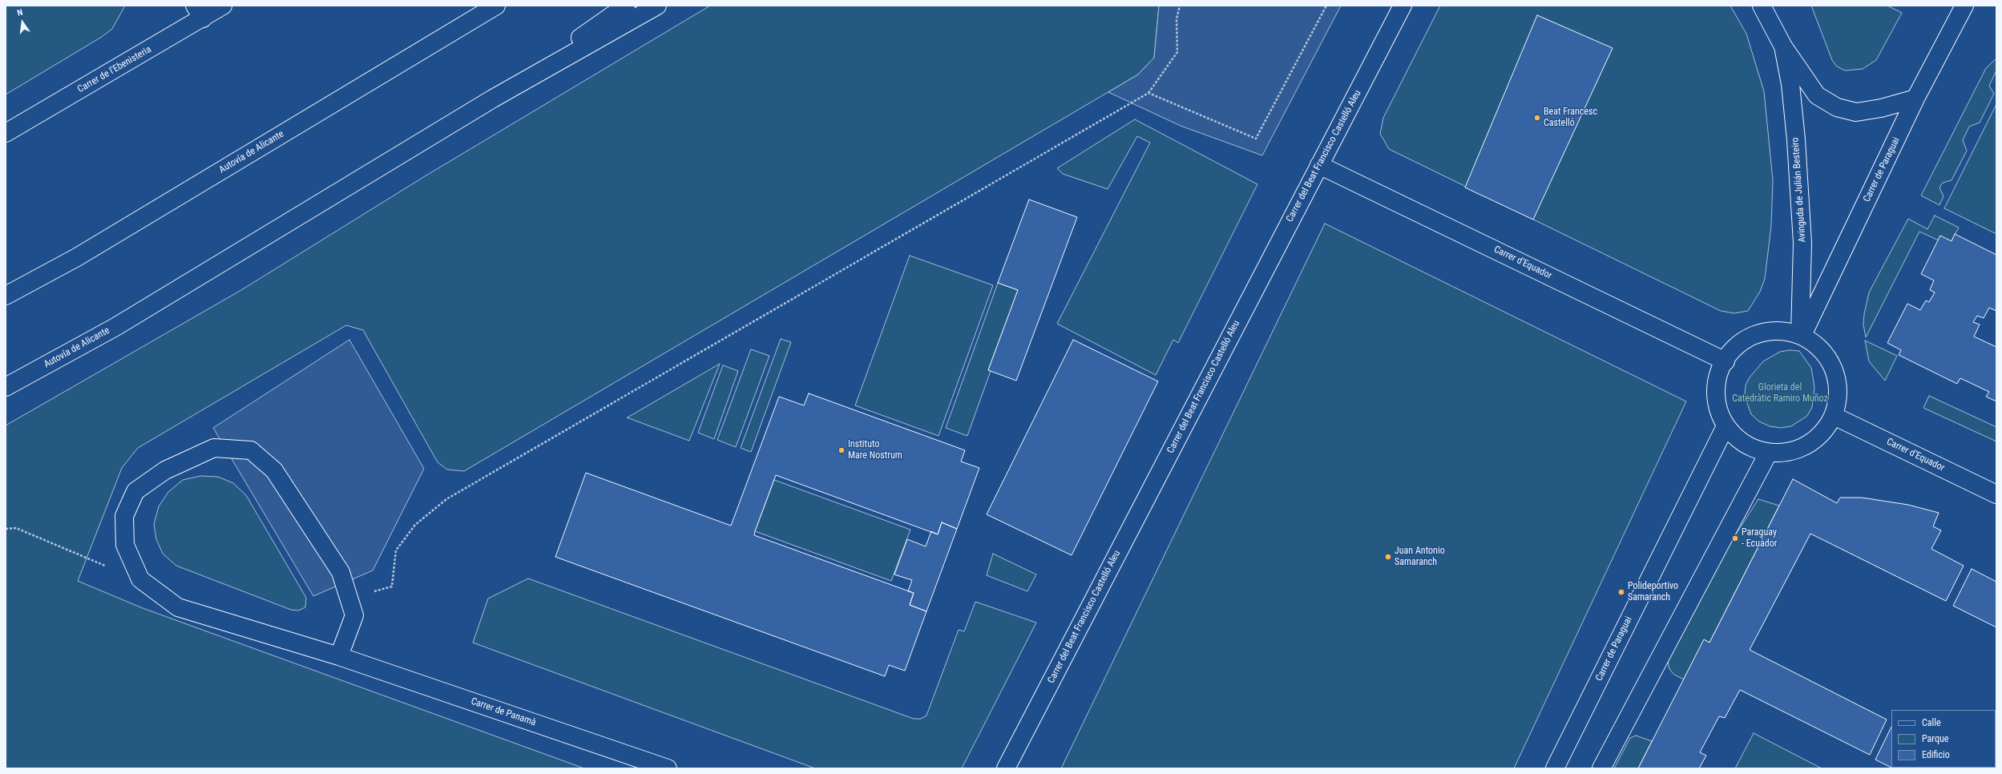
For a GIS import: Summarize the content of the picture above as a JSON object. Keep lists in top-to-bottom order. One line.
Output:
{"streets":{"main road":["Carrer de l'Ebenisteria","Autovía de Alicante","Carrer del Beat Francisco Castelló Aleu","Carrer de Paraguai","Avinguda de Julián Besteiro","Carrer d'Equador","Carrer de Panamà"]},"crossings":[["Carrer del Beat Francisco Castelló Aleu","Carrer d'Equador"],["Carrer de Paraguai","Avinguda de Julián Besteiro"]],"parks":["Glorieta del Catedràtic Ramiro Muñoz"],"places":["Beat Francesc Castelló","Instituto Mare Nostrum","Paraguay - Ecuador","Juan Antonio Samaranch","Polideportivo Samaranch"],"legend":["Calle","Parque","Edificio"],"north":"top"}
